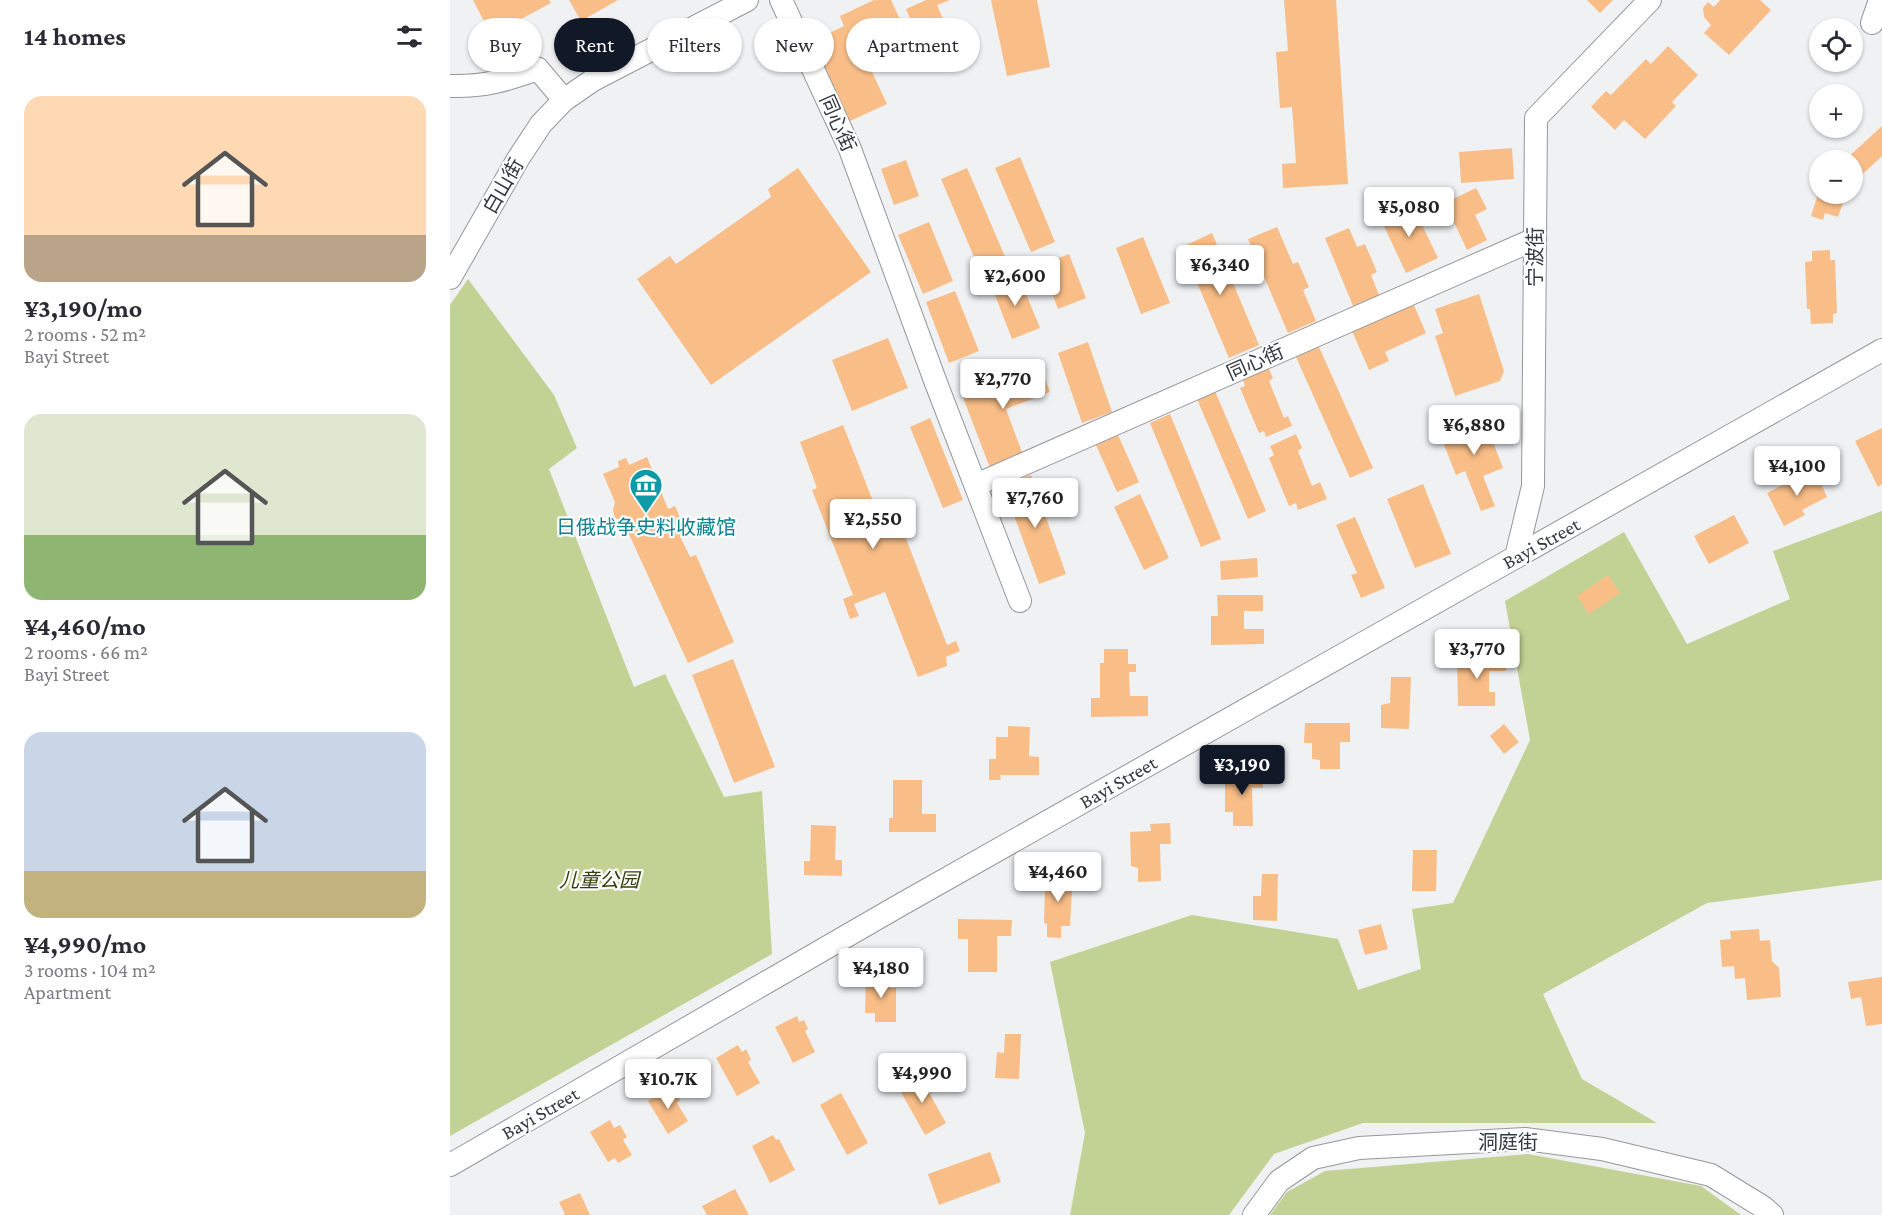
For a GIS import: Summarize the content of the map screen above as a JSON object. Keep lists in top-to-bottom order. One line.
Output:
{"streets":{"street":["同心街","白山街","宁波街","Bayi Street","洞庭街"]},"crossings":[["同心街","宁波街"],["宁波街","Bayi Street"]],"parks":["儿童公园"],"places":{"museum":["日俄战争史料收藏馆"]},"page":{"heading":"14 homes","map_buttons":["+","−"],"chip":["Buy","Rent","Filters","New","Apartment"],"list":[{"name":"¥3,190/mo","note":"2 rooms · 52 m² · Bayi Street"},{"name":"¥4,460/mo","note":"2 rooms · 66 m² · Bayi Street"},{"name":"¥4,990/mo","note":"3 rooms · 104 m² · Apartment"}],"price":["¥5,080","¥6,340","¥2,600","¥2,770","¥6,880","¥4,100","¥7,760","¥2,550","¥3,770","¥3,190","¥4,460","¥4,180","¥4,990","¥10.7K"]}}
